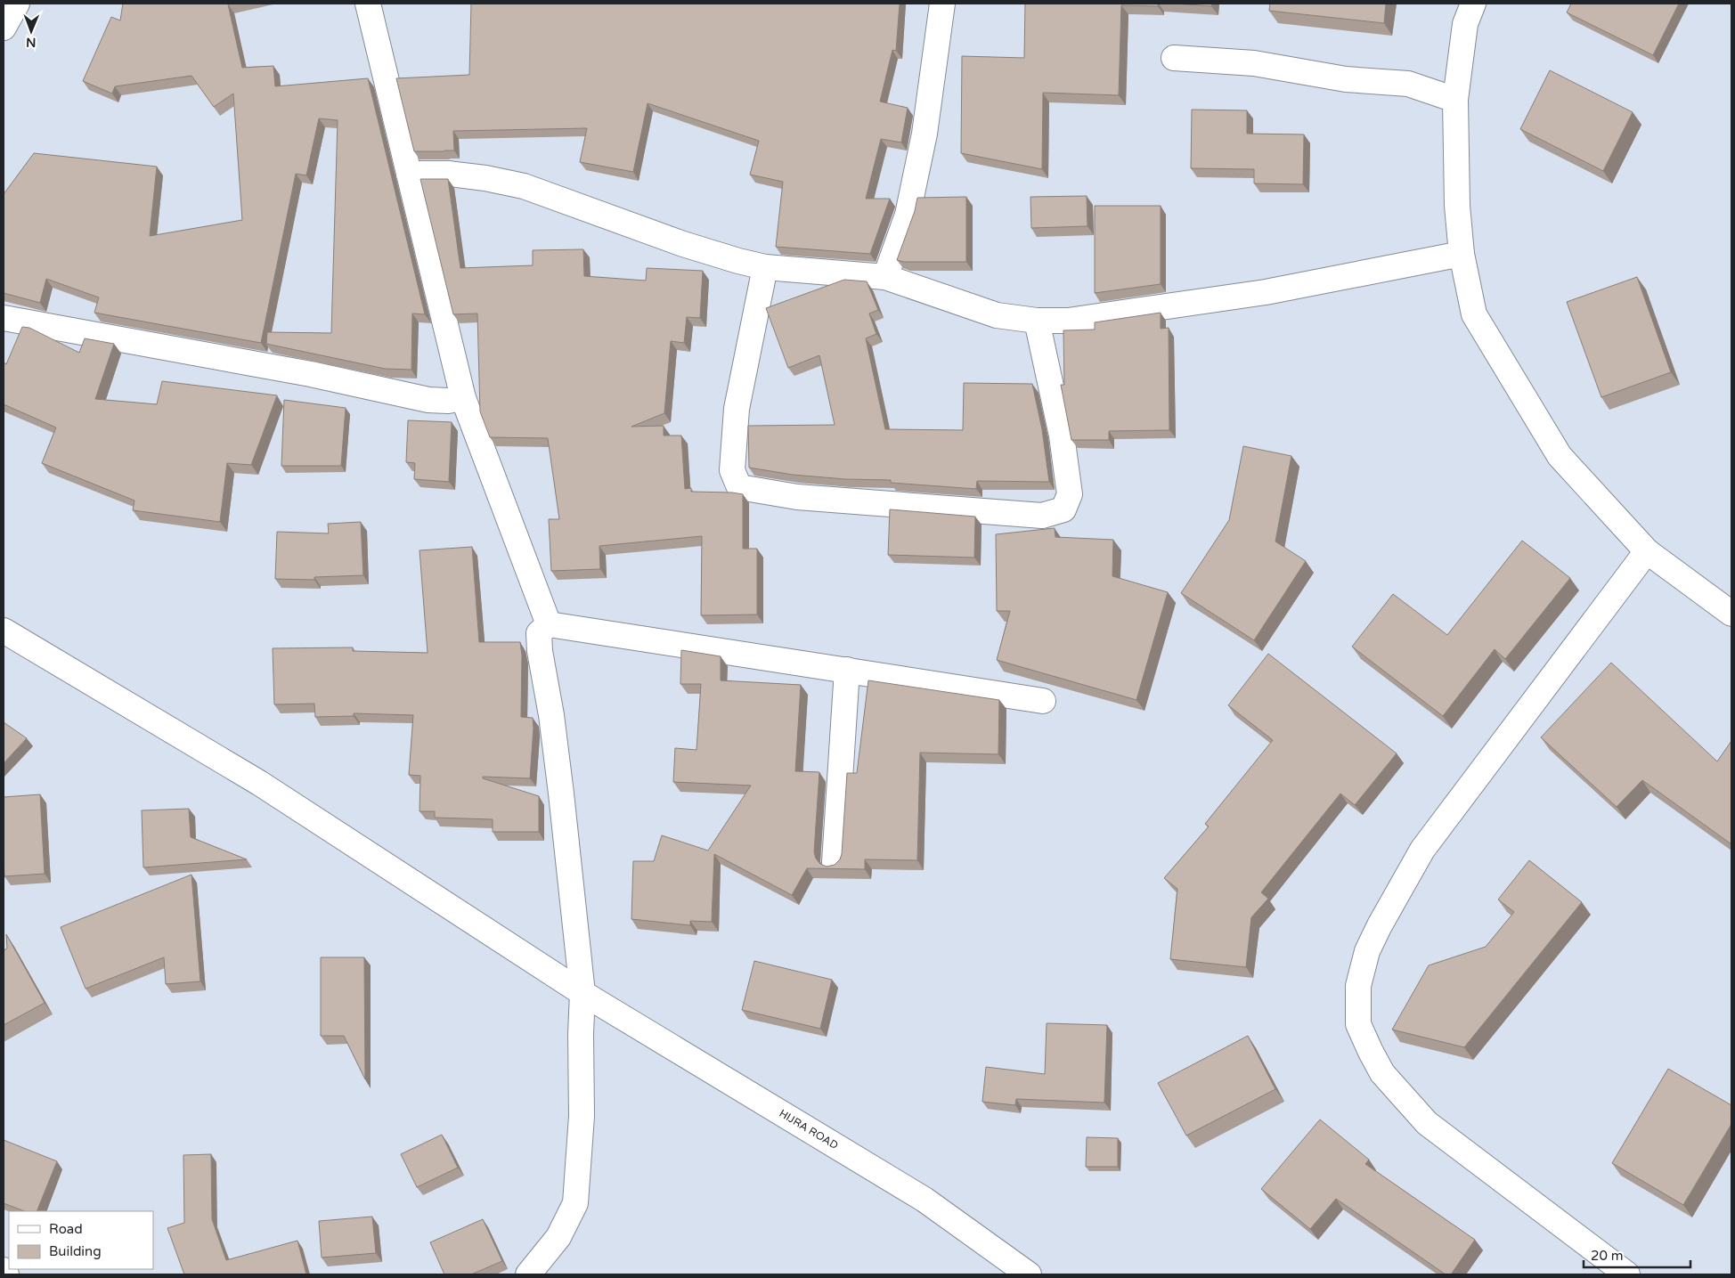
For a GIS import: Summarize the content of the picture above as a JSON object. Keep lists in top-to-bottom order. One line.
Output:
{"streets":{"street":["HIJRA ROAD"]},"legend":["Road","Building"],"scale_bar":"20 m","north":"bottom"}
